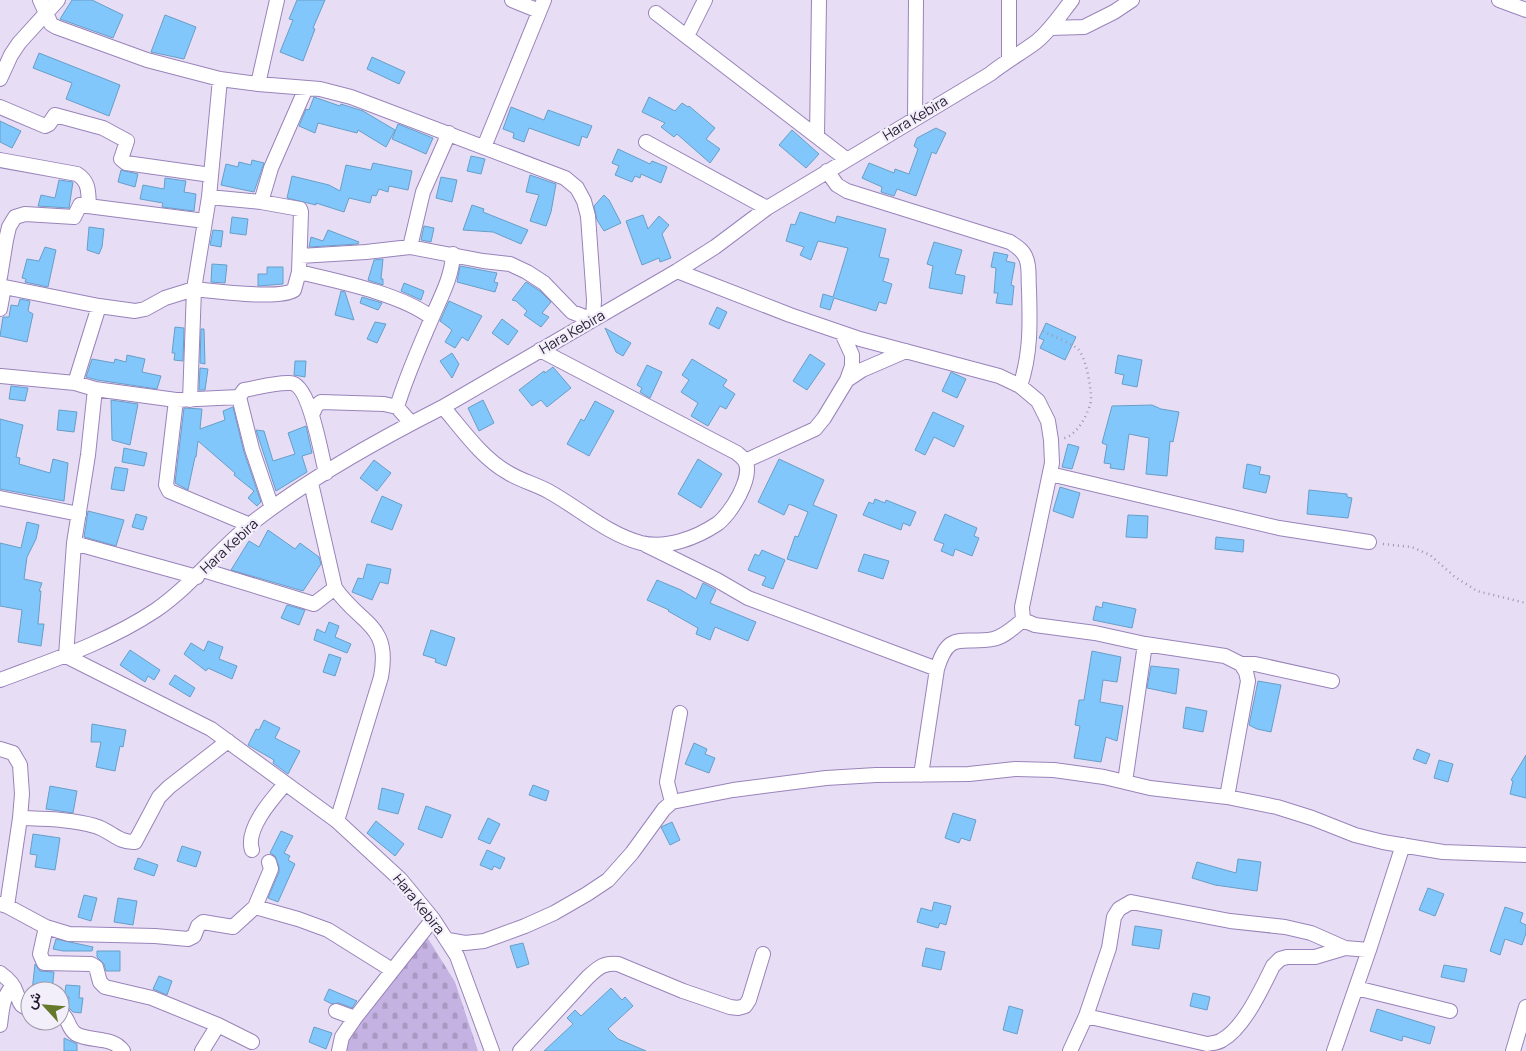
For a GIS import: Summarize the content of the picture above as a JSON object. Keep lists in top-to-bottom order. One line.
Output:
{"streets":{"street":["Hara Kebira"]},"north":"top left"}
